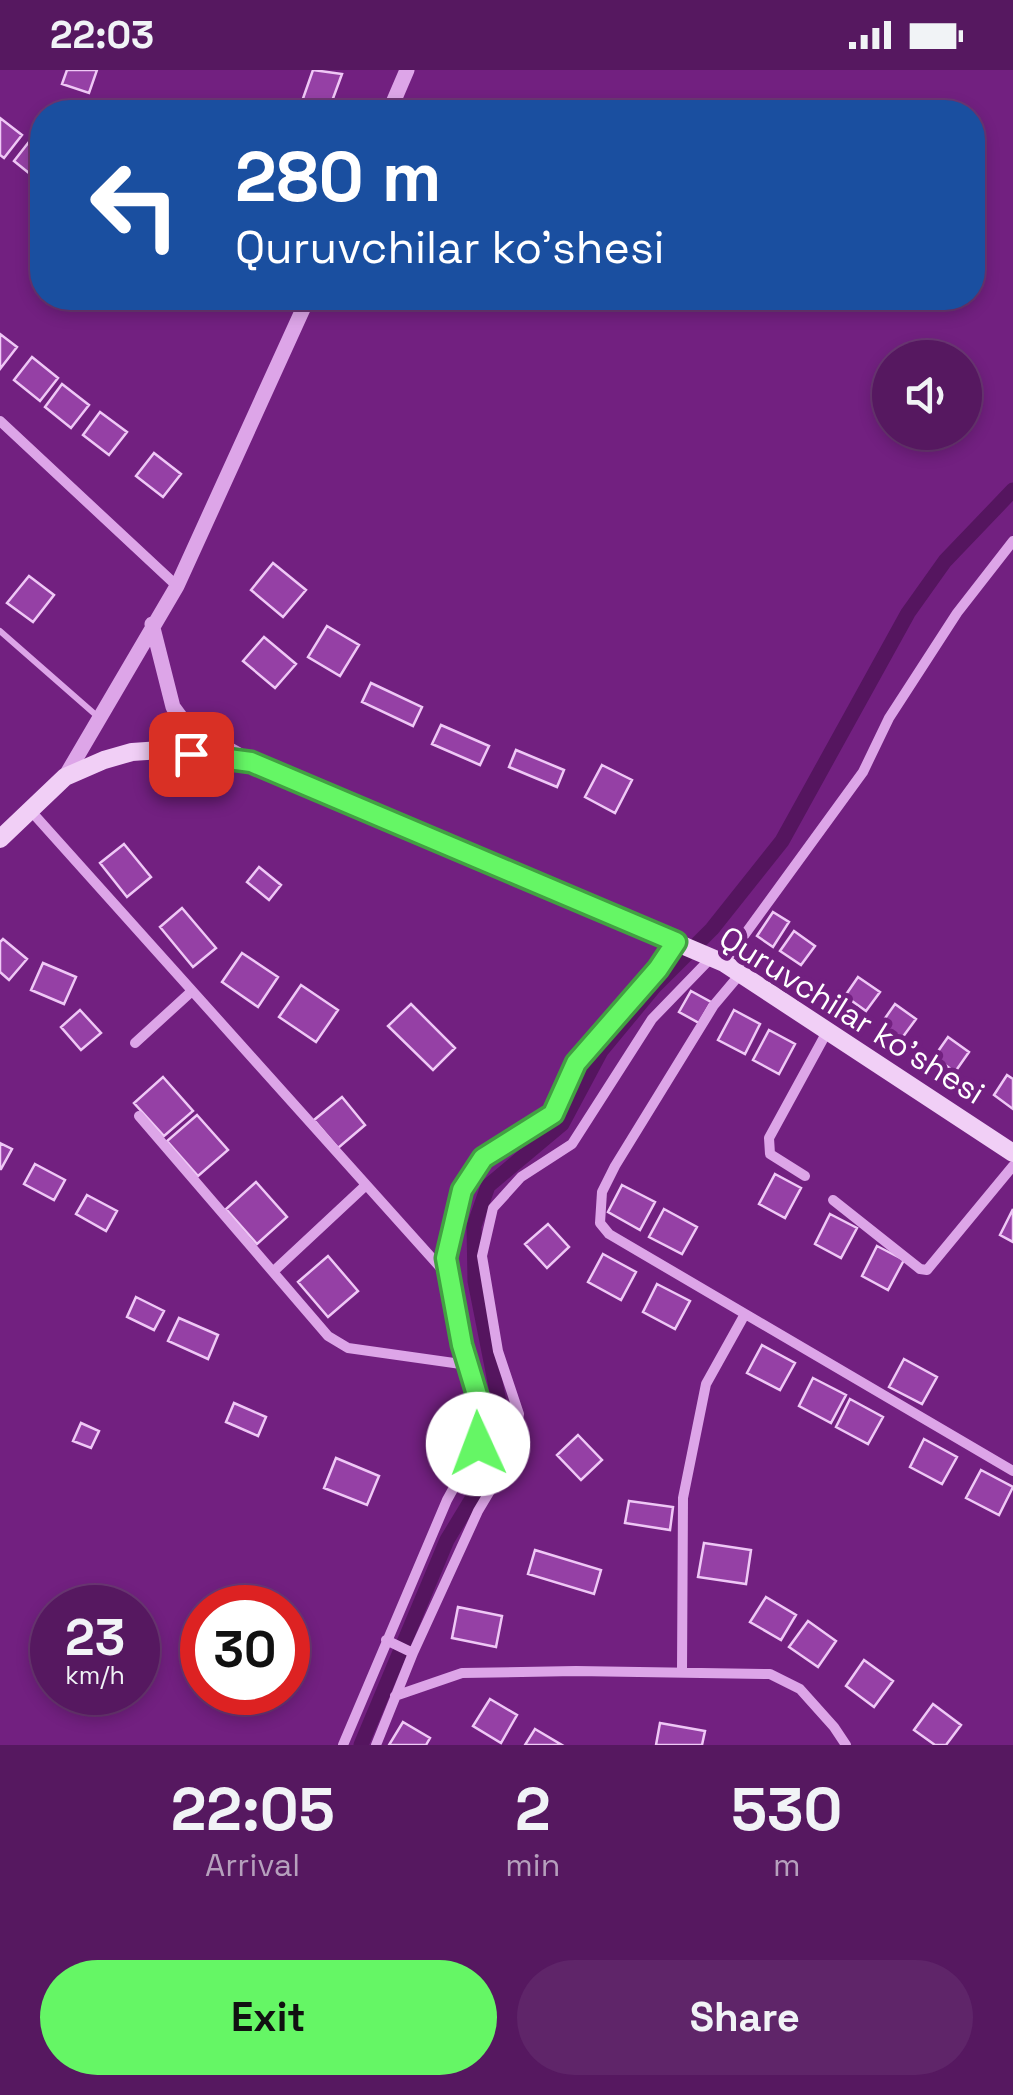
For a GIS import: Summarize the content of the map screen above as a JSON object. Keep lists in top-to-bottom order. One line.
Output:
{"streets":{"main road":["Quruvchilar ko'shesi"]},"page":{"status":"22:03","turn":["280 m","Quruvchilar ko'shesi"],"speed":"23 km/h","limit":"30","eta":["22:05","Arrival","2","min","530","m"],"buttons":["Exit","Share"]}}
